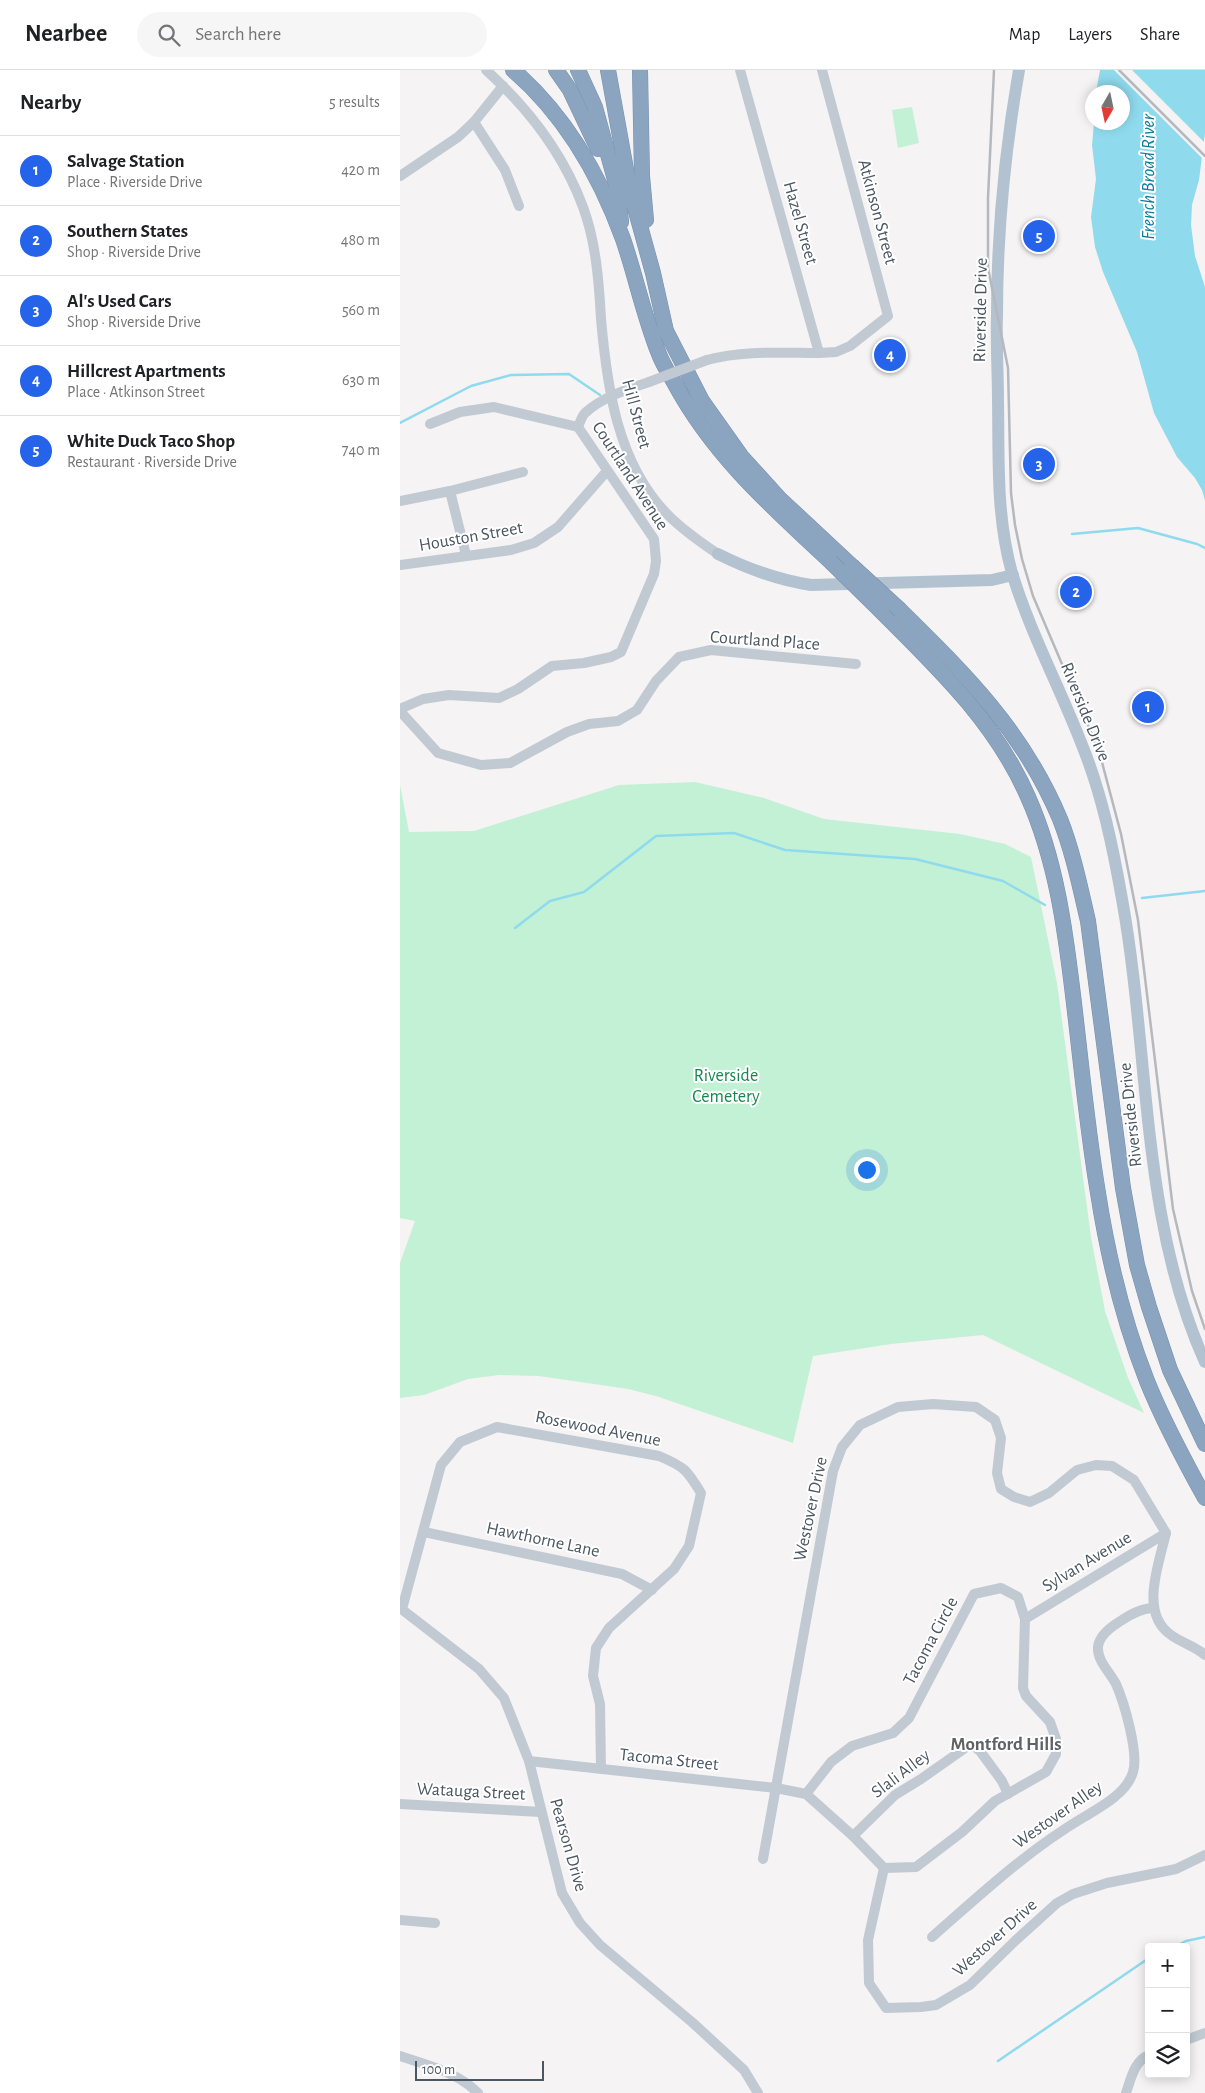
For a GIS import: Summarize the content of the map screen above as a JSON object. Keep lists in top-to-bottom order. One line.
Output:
{"streets":{"main road":["Riverside Drive","Hill Street"],"street":["Atkinson Street","Hazel Street","Courtland Avenue","Houston Street","Courtland Place","Rosewood Avenue","Westover Drive","Hawthorne Lane","Sylvan Avenue","Tacoma Circle","Tacoma Street","Slali Alley","Watauga Street","Westover Alley","Pearson Drive"]},"crossings":[["Atkinson Street","Hazel Street"],["Atkinson Street","Courtland Avenue"],["Hazel Street","Courtland Avenue"],["Riverside Drive","Hill Street"],["Hill Street","Courtland Avenue"],["Courtland Avenue","Houston Street"],["Courtland Avenue","Courtland Place"],["Rosewood Avenue","Hawthorne Lane"],["Rosewood Avenue","Tacoma Street"],["Rosewood Avenue","Pearson Drive"],["Westover Drive","Sylvan Avenue"],["Westover Drive","Tacoma Circle"],["Westover Drive","Tacoma Street"],["Sylvan Avenue","Tacoma Circle"],["Tacoma Circle","Tacoma Street"],["Tacoma Circle","Slali Alley"],["Tacoma Street","Pearson Drive"],["Watauga Street","Pearson Drive"]],"districts":["Montford Hills"],"water":["French Broad River"],"parks":["Riverside Cemetery"],"scale_bar":"100 m","north":"bottom","page":{"header":"Nearbee","search":"Search here","nav":["Map","Layers","Share"],"heading":["Nearby","5 results"],"list":[{"mark":"1","name":"Salvage Station","note":"Place · Riverside Drive","value":"420 m"},{"mark":"2","name":"Southern States","note":"Shop · Riverside Drive","value":"480 m"},{"mark":"3","name":"Al's Used Cars","note":"Shop · Riverside Drive","value":"560 m"},{"mark":"4","name":"Hillcrest Apartments","note":"Place · Atkinson Street","value":"630 m"},{"mark":"5","name":"White Duck Taco Shop","note":"Restaurant · Riverside Drive","value":"740 m"}],"pins":["5","4","3","2","1"],"map_buttons":["+","−"],"scale":"100 m"}}
